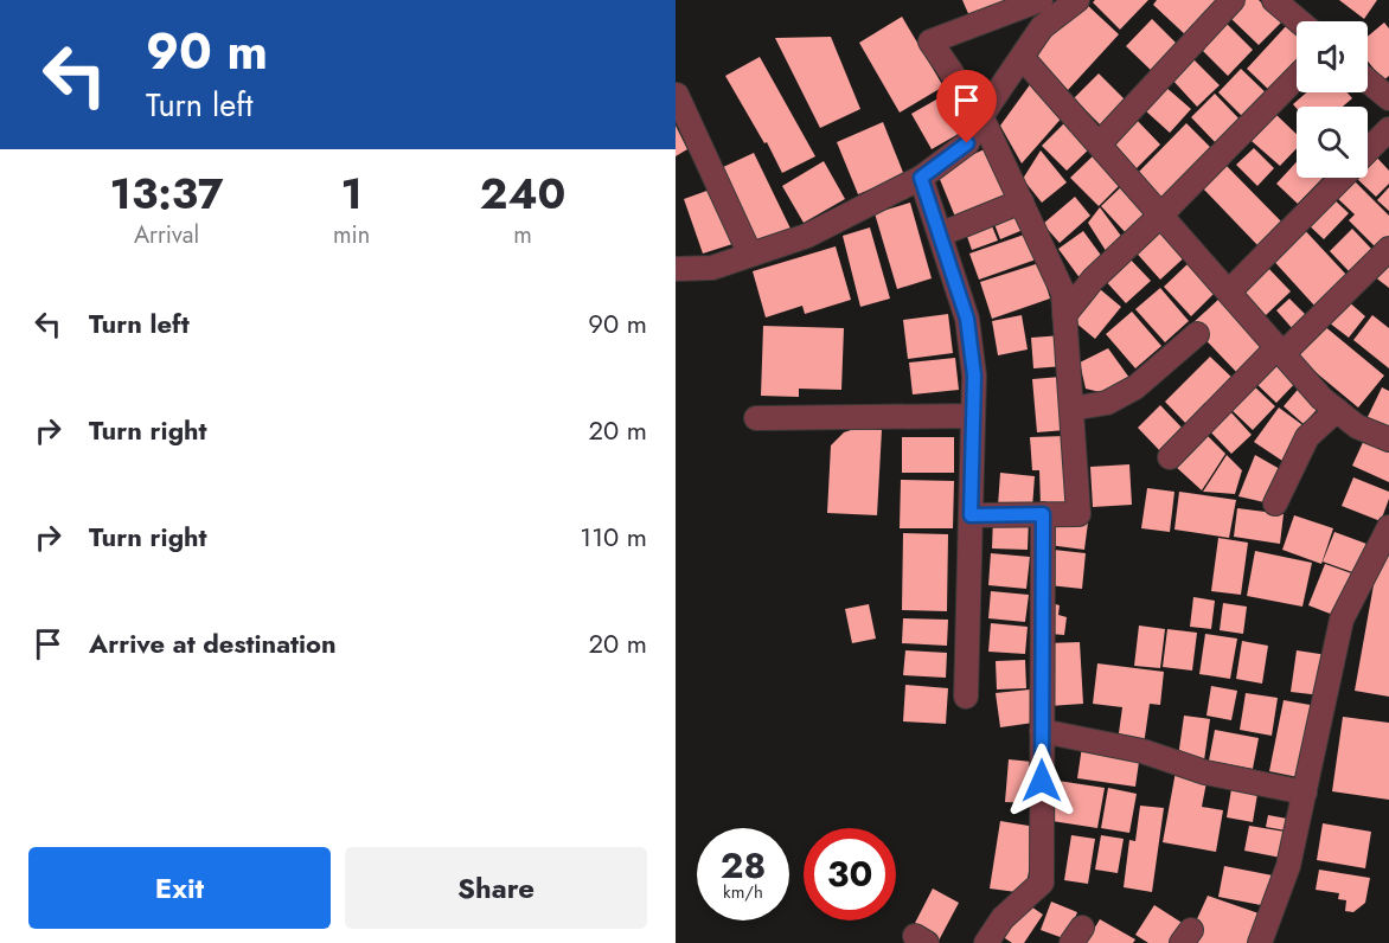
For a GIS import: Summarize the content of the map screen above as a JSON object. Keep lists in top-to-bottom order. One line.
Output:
{"page":{"turn":["90 m","Turn left"],"eta":["13:37","Arrival","1","min","240","m"],"list":[{"name":"Turn left","value":"90 m"},{"name":"Turn right","value":"20 m"},{"name":"Turn right","value":"110 m"},{"name":"Arrive at destination","value":"20 m"}],"speed":"28 km/h","limit":"30","buttons":["Exit","Share"]}}
